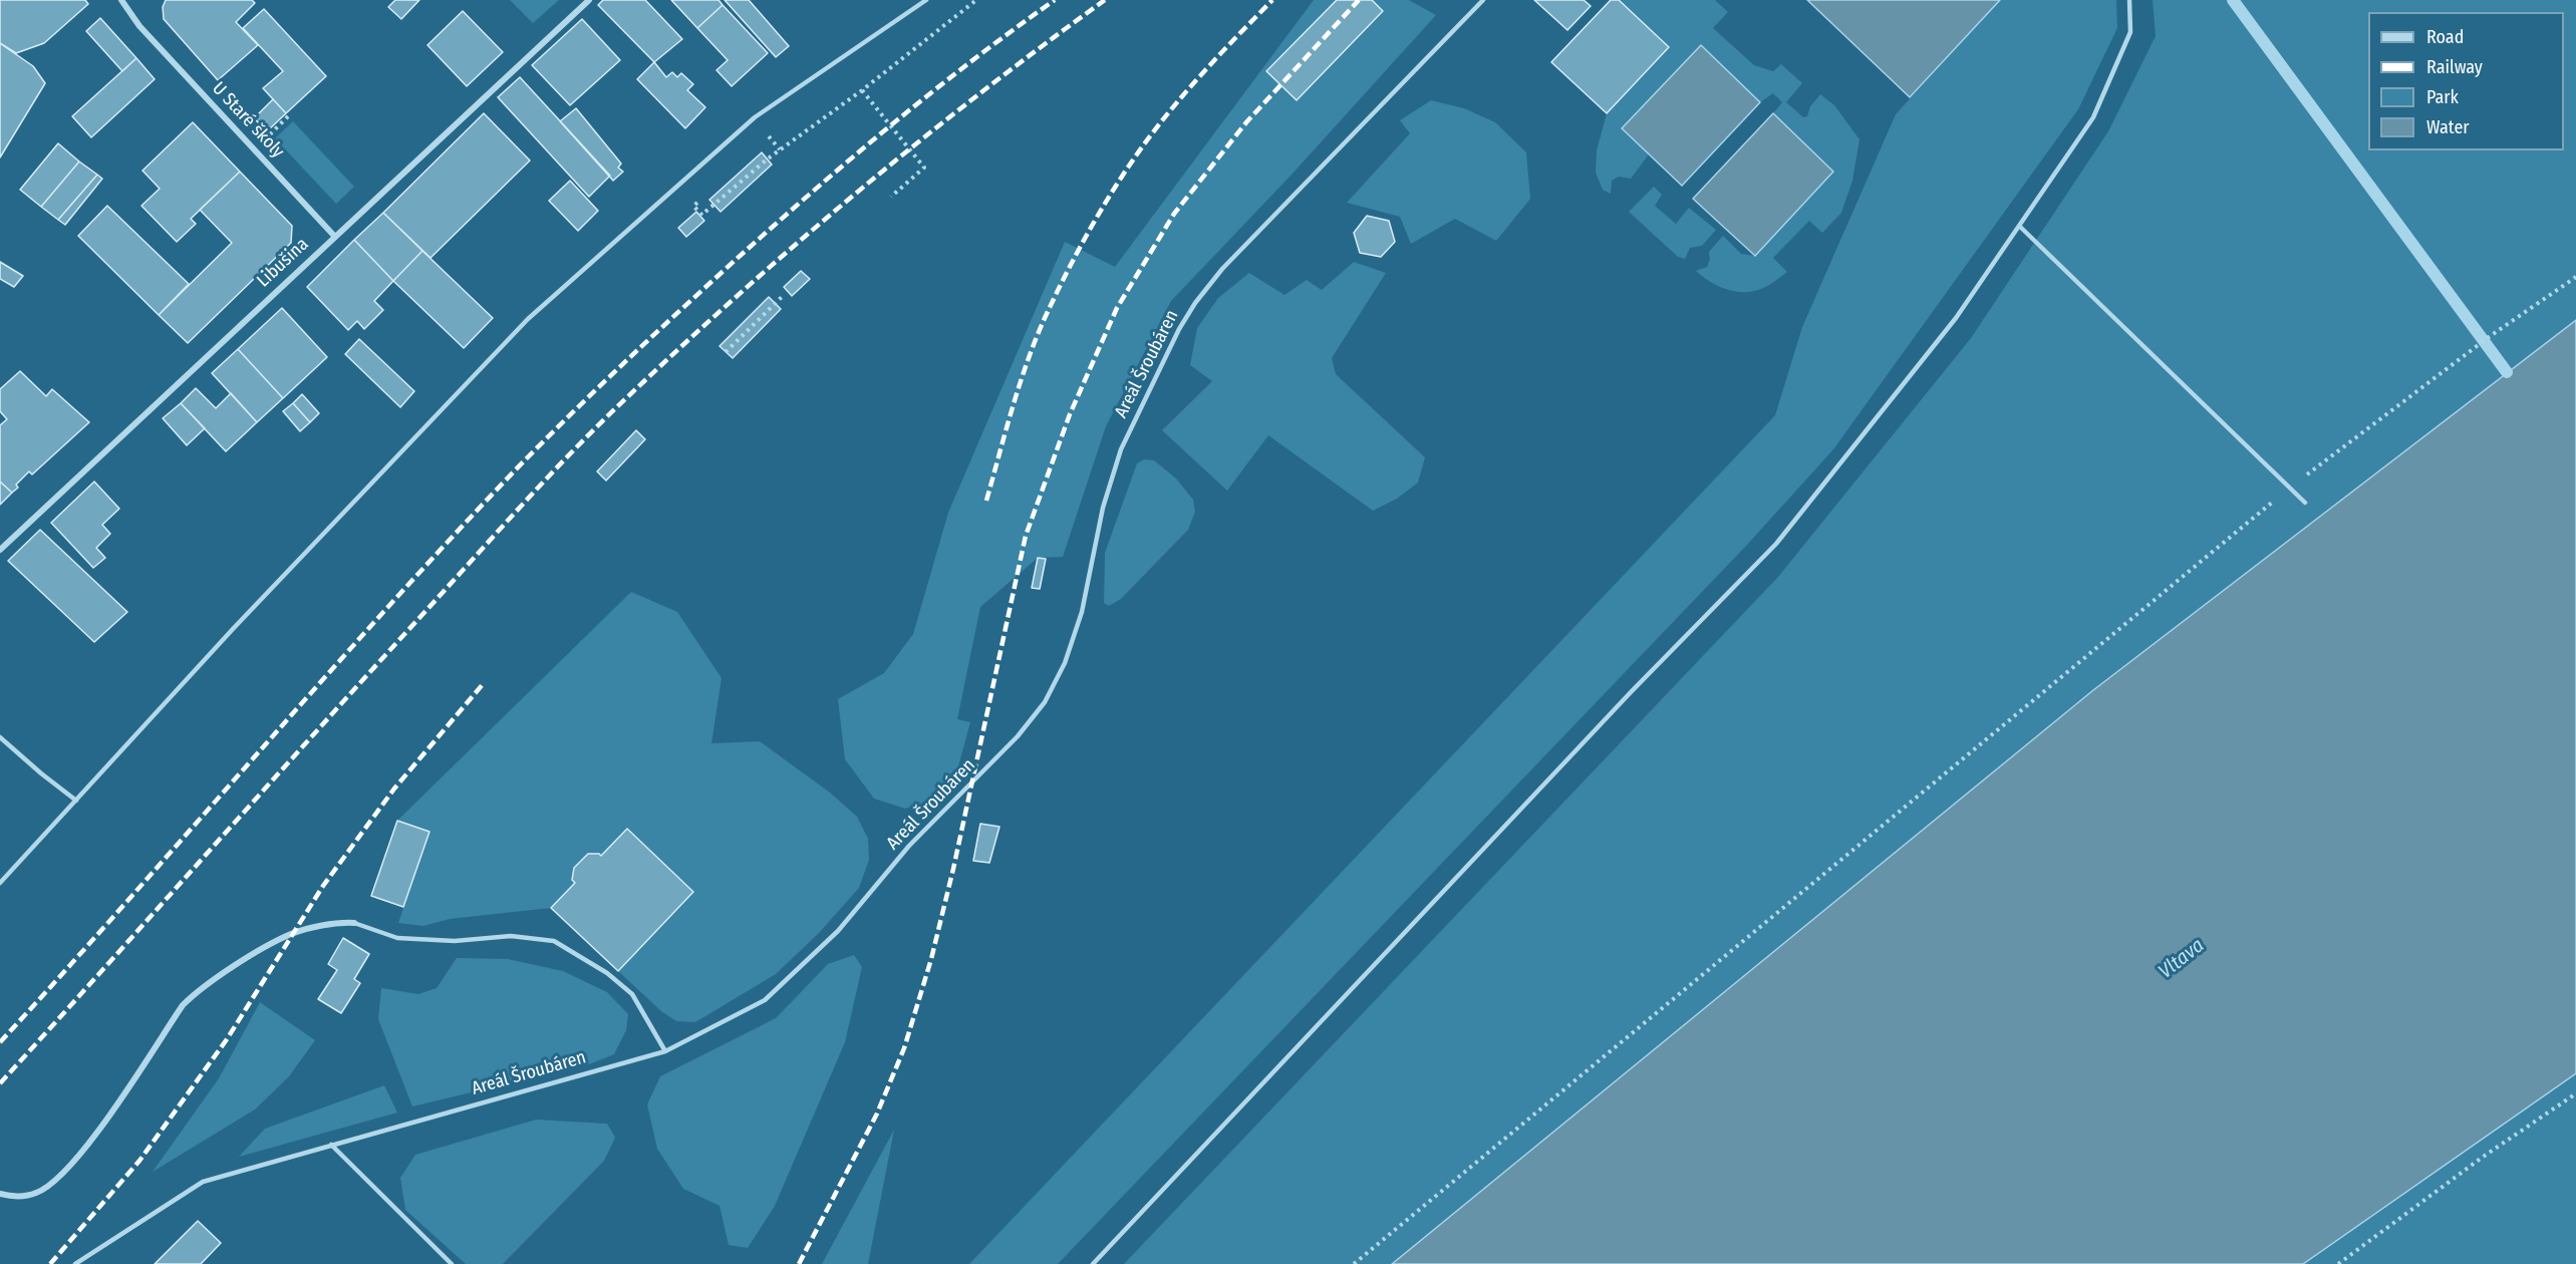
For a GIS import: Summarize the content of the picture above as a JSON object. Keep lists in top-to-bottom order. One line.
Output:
{"streets":{"street":["U Staré školy","Libušina"],"lane":["Areál Šroubáren"]},"crossings":[["U Staré školy","Libušina"]],"water":["Vltava"],"legend":["Road","Railway","Park","Water"]}
